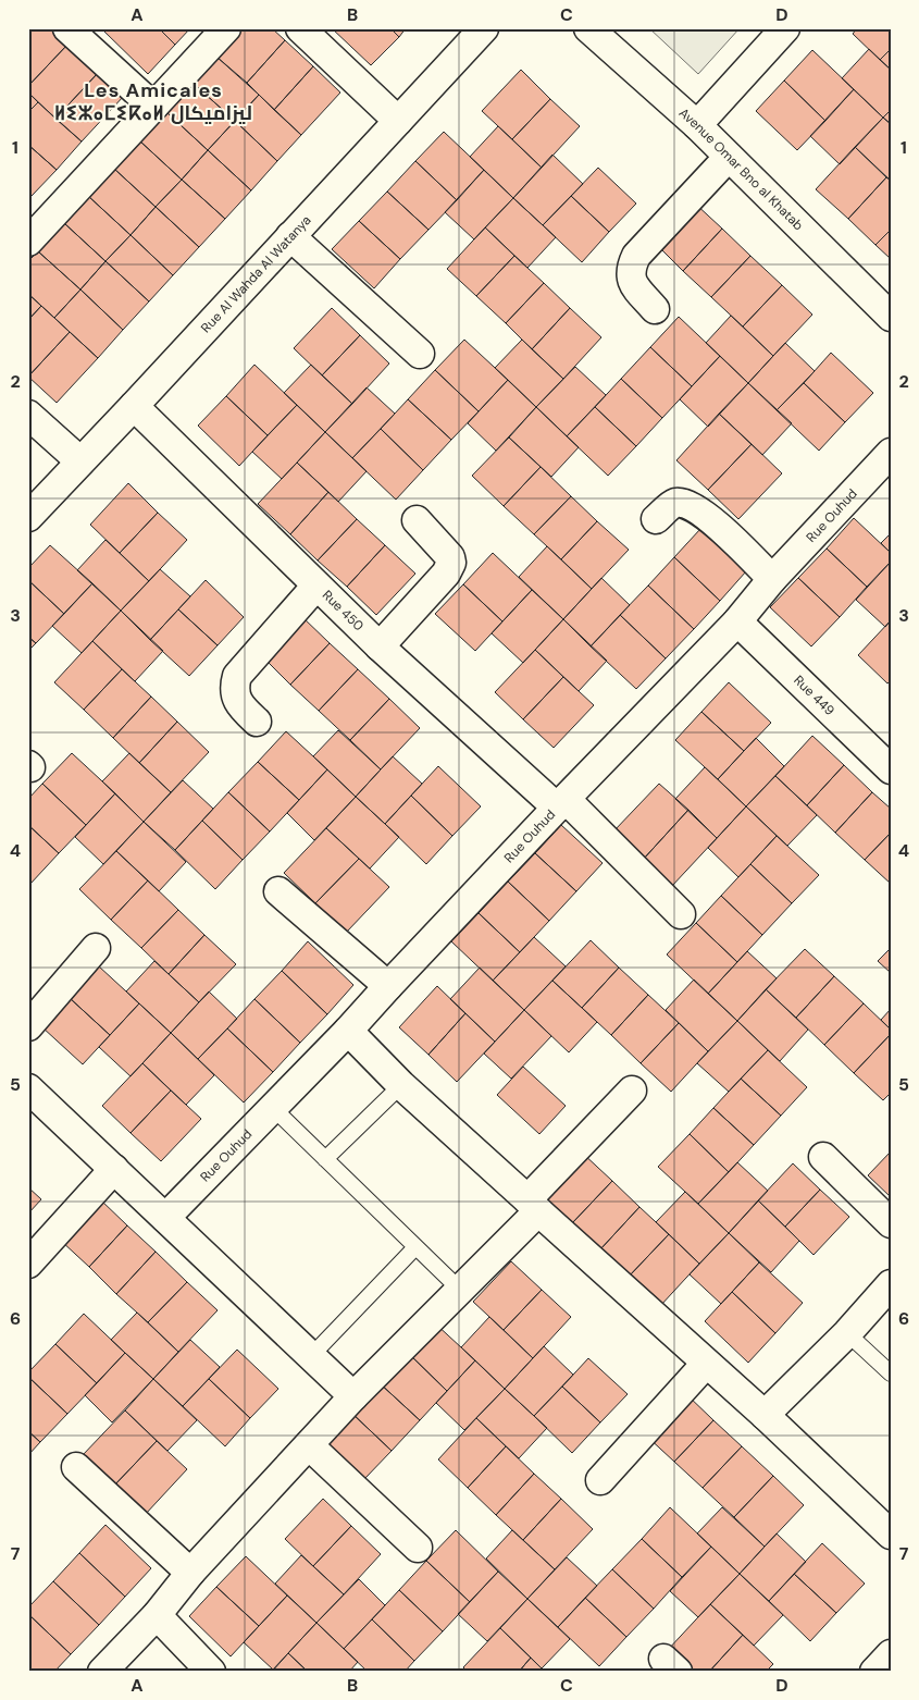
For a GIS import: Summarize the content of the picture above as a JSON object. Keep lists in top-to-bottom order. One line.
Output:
{"streets":{"street":["Avenue Omar Bno al Khatab","Rue Al Wahda Al Watanya","Rue Ouhud","Rue 450","Rue 449"]},"crossings":[["Rue Al Wahda Al Watanya","Rue 450"],["Rue Ouhud","Rue 450"],["Rue Ouhud","Rue 449"]],"districts":["Les Amicales ⵍⵉⵣⴰⵎⵉⴽⴰⵍ ليزاميكال"],"grid":{"columns":["A","B","C","D"],"rows":["1","2","3","4","5","6","7"]}}
